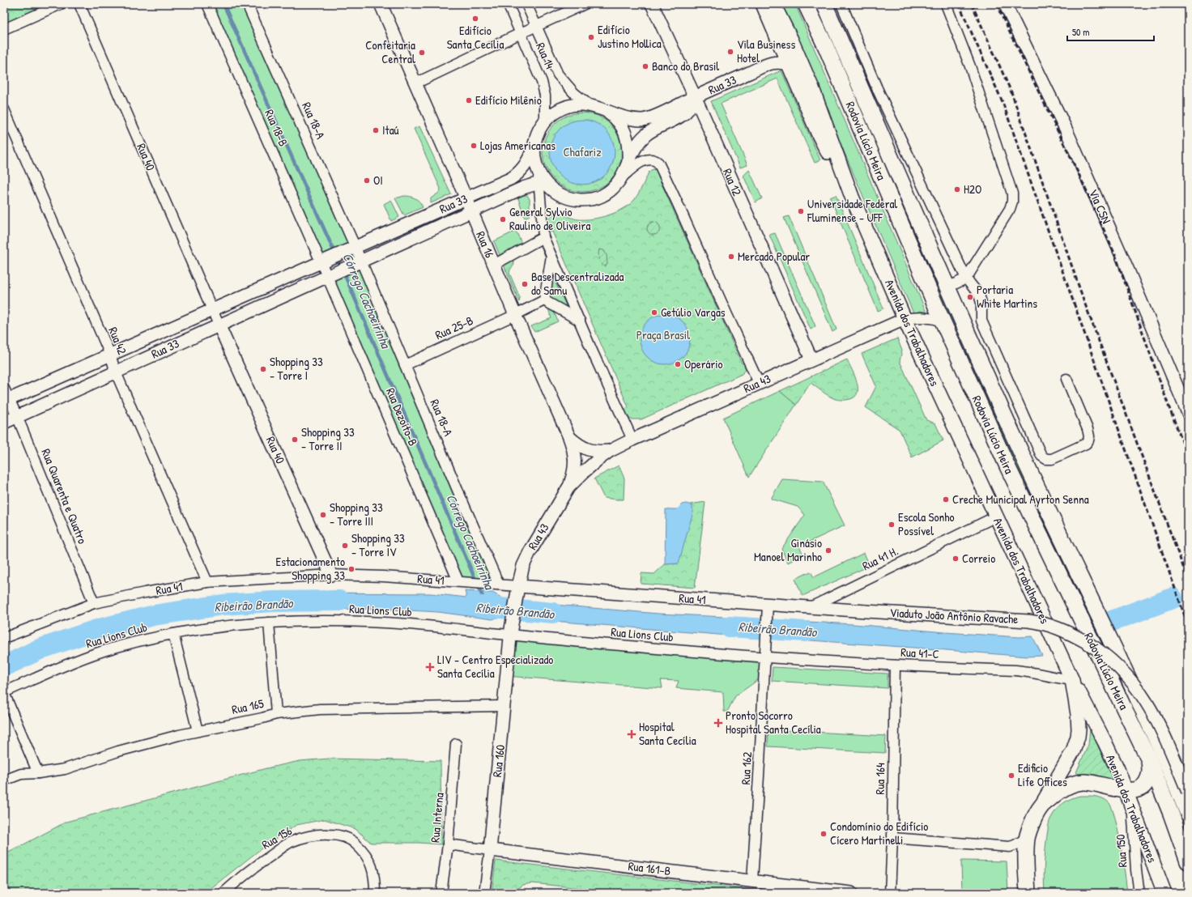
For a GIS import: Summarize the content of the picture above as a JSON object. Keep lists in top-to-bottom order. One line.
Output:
{"streets":{"main road":["Rodovia Lúcio Meira","Avenida dos Trabalhadores"],"street":["Rua 14","Rua 33","Rua 18-A","Rua 18-B","Rua 40","Rua 12","Via CSN","Rua 16","Rua 25-B","Rua 42","Rua 43","Rua Dezoito-B","Rua Quarenta e Quatro","Rua 41 H.","Rua 41","Rua Lions Club","Viaduto João Antônio Ravache","Rua 41-C","Rua 165","Rua 160","Rua 162","Rua 164","Rua Interna","Rua 156","Rua 150","Rua 161-B"]},"crossings":[["Rua 14","Rua 33"],["Rua 33","Rua 18-A"],["Rua 33","Rua 18-B"],["Rua 33","Rua 40"],["Rua 33","Rua 12"],["Rua 33","Rua 16"],["Rua 33","Avenida dos Trabalhadores"],["Rua 33","Rua 42"],["Rua 33","Rua Dezoito-B"],["Rua 33","Rua Quarenta e Quatro"],["Rua 18-A","Rua 25-B"],["Rua 18-A","Rua 41"],["Rua 18-B","Rua Dezoito-B"],["Rua 40","Rua 41"],["Rua 12","Rua 43"],["Rua 16","Rua 25-B"],["Rua 16","Rua 43"],["Avenida dos Trabalhadores","Rua 43"],["Avenida dos Trabalhadores","Rua 41 H."],["Avenida dos Trabalhadores","Rua 41-C"],["Avenida dos Trabalhadores","Rua 150"],["Rua 42","Rua 41"],["Rua 43","Rua 41"],["Rua 43","Rua Lions Club"],["Rua 43","Rua 160"],["Rua Dezoito-B","Rua 41"],["Rua Quarenta e Quatro","Rua 41"],["Rua 41 H.","Rua 41"],["Rua 41","Viaduto João Antônio Ravache"],["Rua 41","Rua 162"],["Rua Lions Club","Rua 41-C"],["Rua Lions Club","Rua 160"],["Rua Lions Club","Rua 162"],["Rua 41-C","Rua 162"],["Rua 41-C","Rua 164"],["Rua 165","Rua 160"],["Rua 160","Rua 161-B"],["Rua 162","Rua 161-B"],["Rua Interna","Rua 161-B"]],"water":["Córrego Cachoeirinha","Ribeirão Brandão"],"parks":["Chafariz","Praça Brasil"],"places":{"other":["Edifício Santa Cecília","Edifício Justino Mollica","Vila Business Hotel","Confeitaria Central","Banco do Brasil","Edifício Milênio","Itaú","Lojas Americanas","OI","H2O","Universidade Federal Fluminense - UFF","General Sylvio Raulino de Oliveira","Mercado Popular","Base Descentralizada do Samu","Portaria White Martins","Getúlio Vargas","Operário","Shopping 33 - Torre I","Shopping 33 - Torre II","Creche Municipal Ayrton Senna","Shopping 33 - Torre III","Escola Sonho Possível","Shopping 33 - Torre IV","Ginásio Manoel Marinho","Correio","Estacionamento Shopping 33","Edificio Life Offices","Condomínio do Edifício Cícero Martinelli"],"health":["LIV - Centro Especializado Santa Cecília","Pronto Socorro Hospital Santa Cecília","Hospital Santa Cecília"]},"scale_bar":"50 m"}
